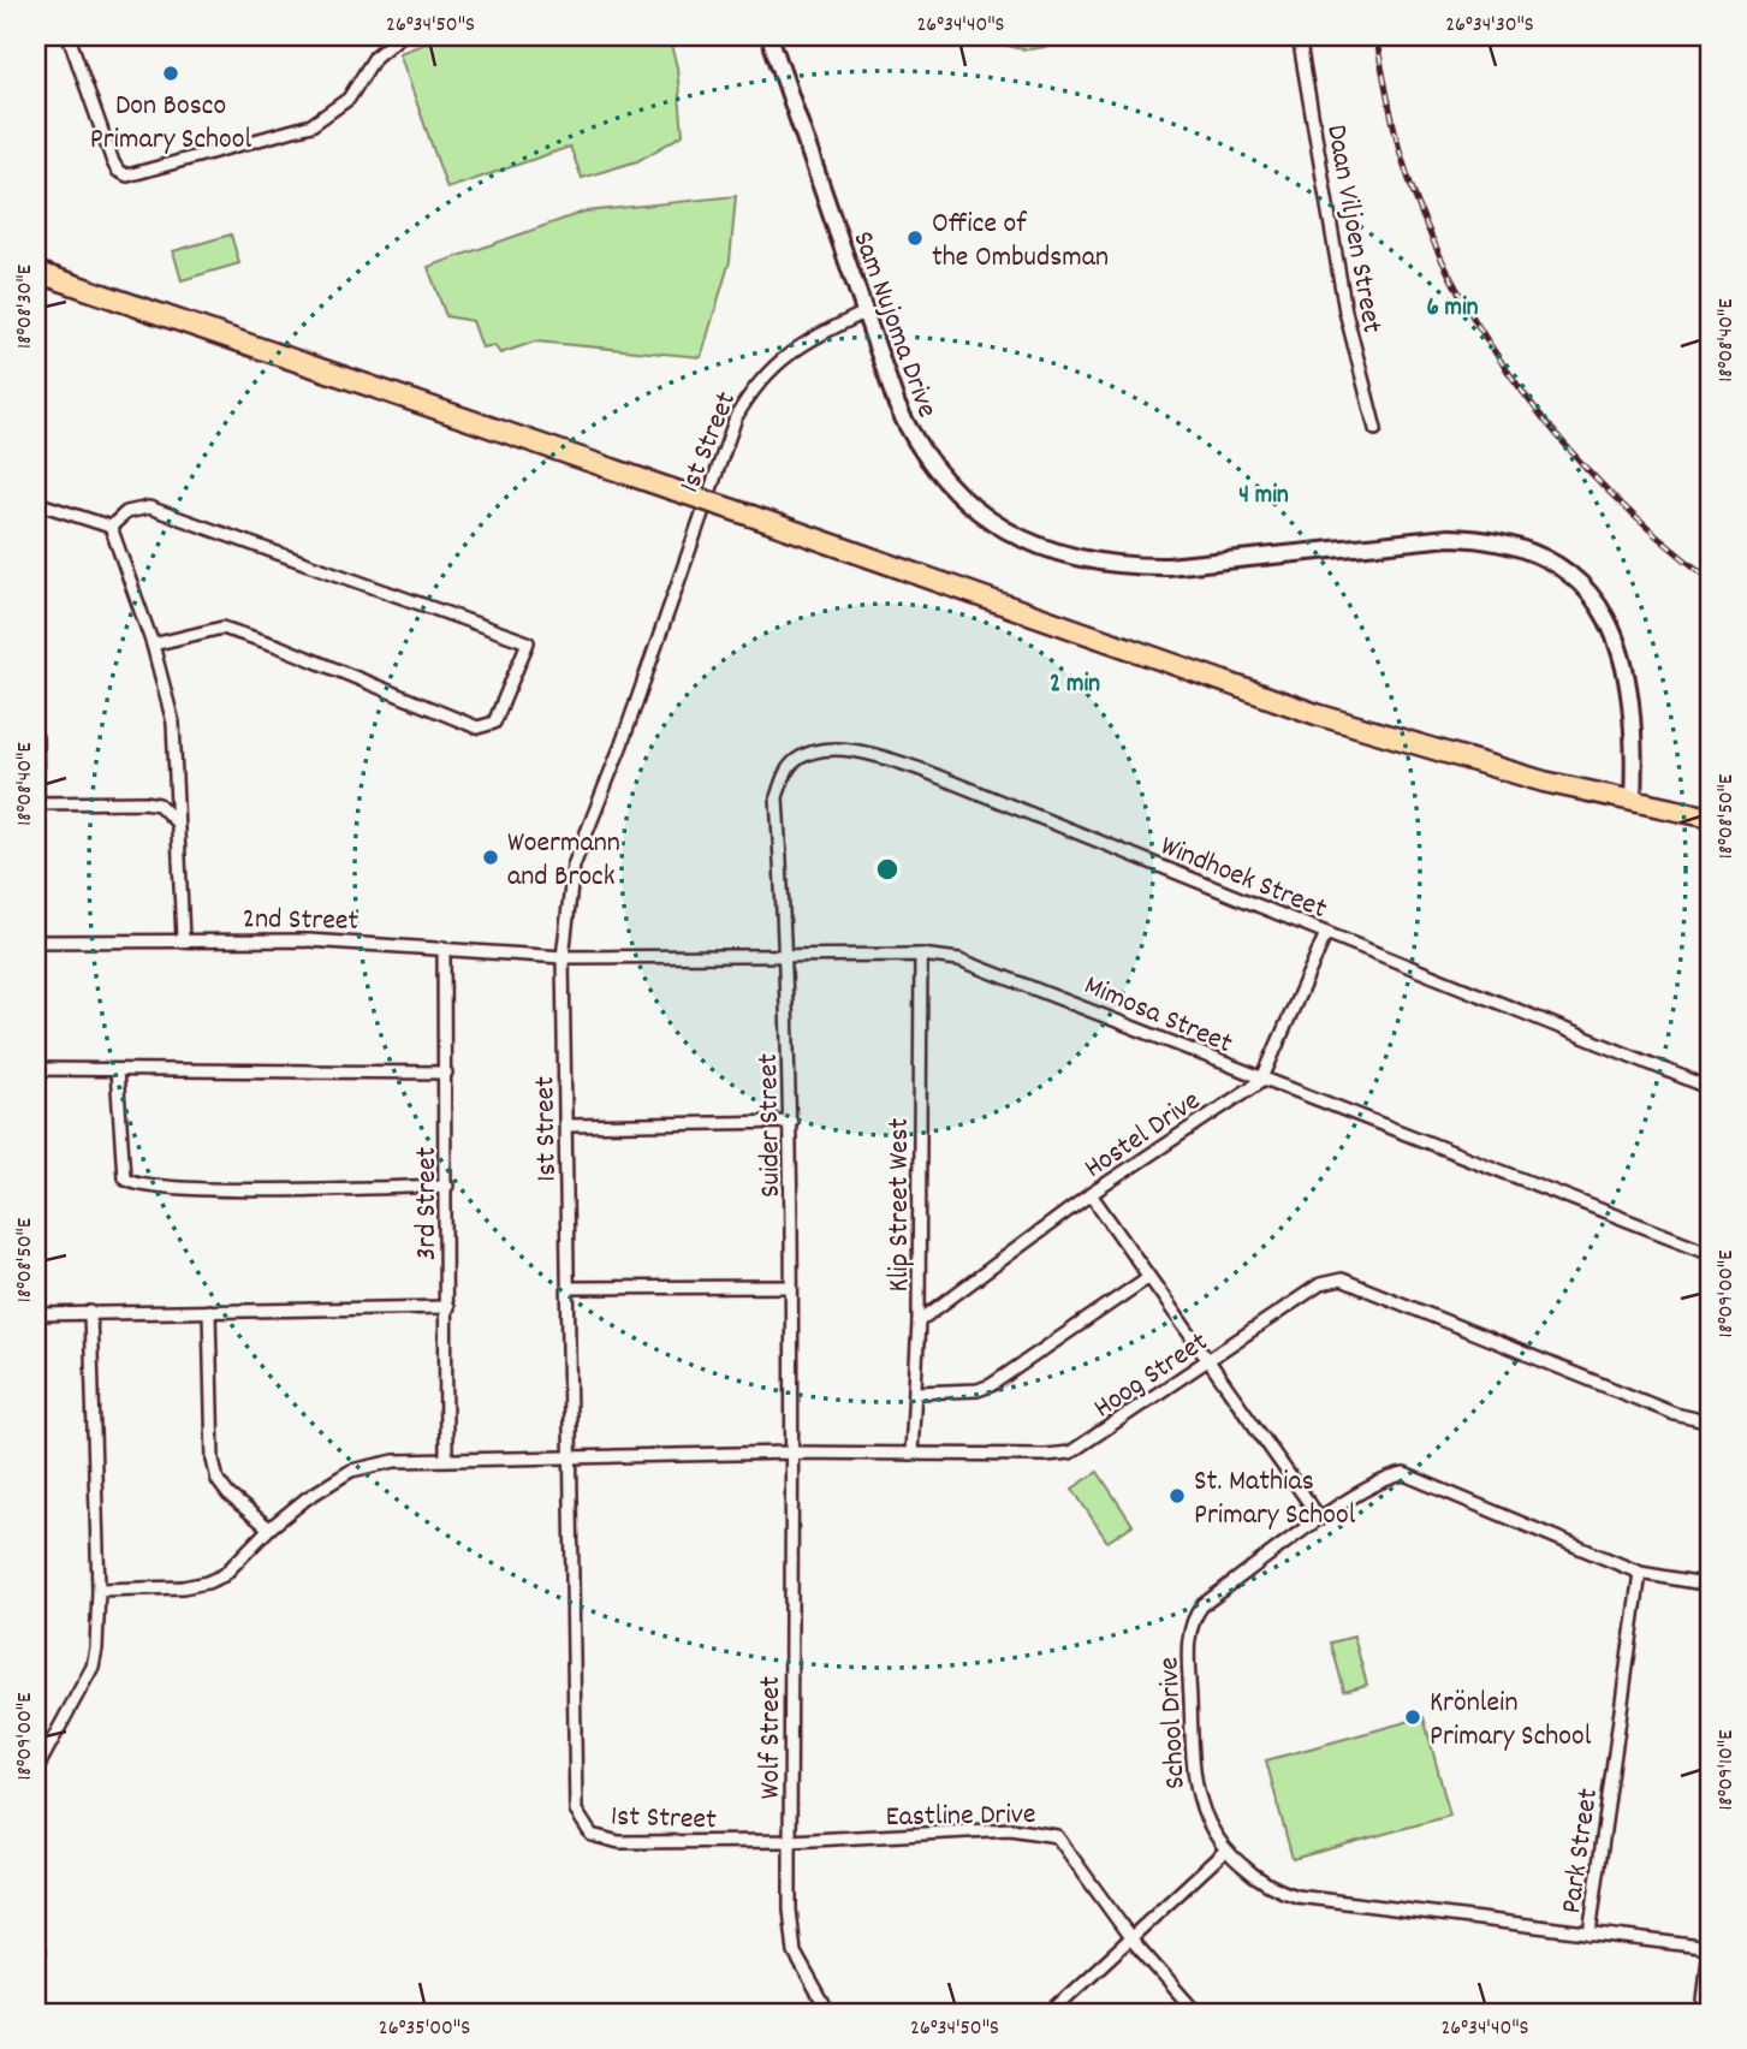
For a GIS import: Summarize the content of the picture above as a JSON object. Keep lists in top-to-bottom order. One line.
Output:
{"streets":{"main road":["Sam Nujoma Drive"],"street":["Daan Viljoen Street","1st Street","Windhoek Street","2nd Street","Mimosa Street","Suider Street","Hostel Drive","3rd Street","Klip Street West","Hoog Street","School Drive","Wolf Street","Eastline Drive","Park Street"]},"crossings":[["Sam Nujoma Drive","1st Street"],["1st Street","2nd Street"],["1st Street","Mimosa Street"],["1st Street","Hoog Street"],["1st Street","Wolf Street"],["1st Street","Eastline Drive"],["Windhoek Street","Suider Street"],["2nd Street","Mimosa Street"],["2nd Street","3rd Street"],["Mimosa Street","Suider Street"],["Mimosa Street","Hostel Drive"],["Mimosa Street","Klip Street West"],["Suider Street","Hoog Street"],["Suider Street","Wolf Street"],["Hostel Drive","Klip Street West"],["3rd Street","Hoog Street"],["Klip Street West","Hoog Street"],["Hoog Street","Wolf Street"],["School Drive","Park Street"],["Wolf Street","Eastline Drive"]],"places":["Don Bosco Primary School","Office of the Ombudsman","Woermann and Brock","St. Mathias Primary School","Krönlein Primary School"],"coordinates":["26°34'50\"S","26°34'40\"S","26°34'30\"S","18°08'30\"E","18°08'40\"E","18°08'50\"E","18°09'00\"E","18°09'10\"E","26°35'00\"S"],"rings":["6 min","4 min","2 min"]}
